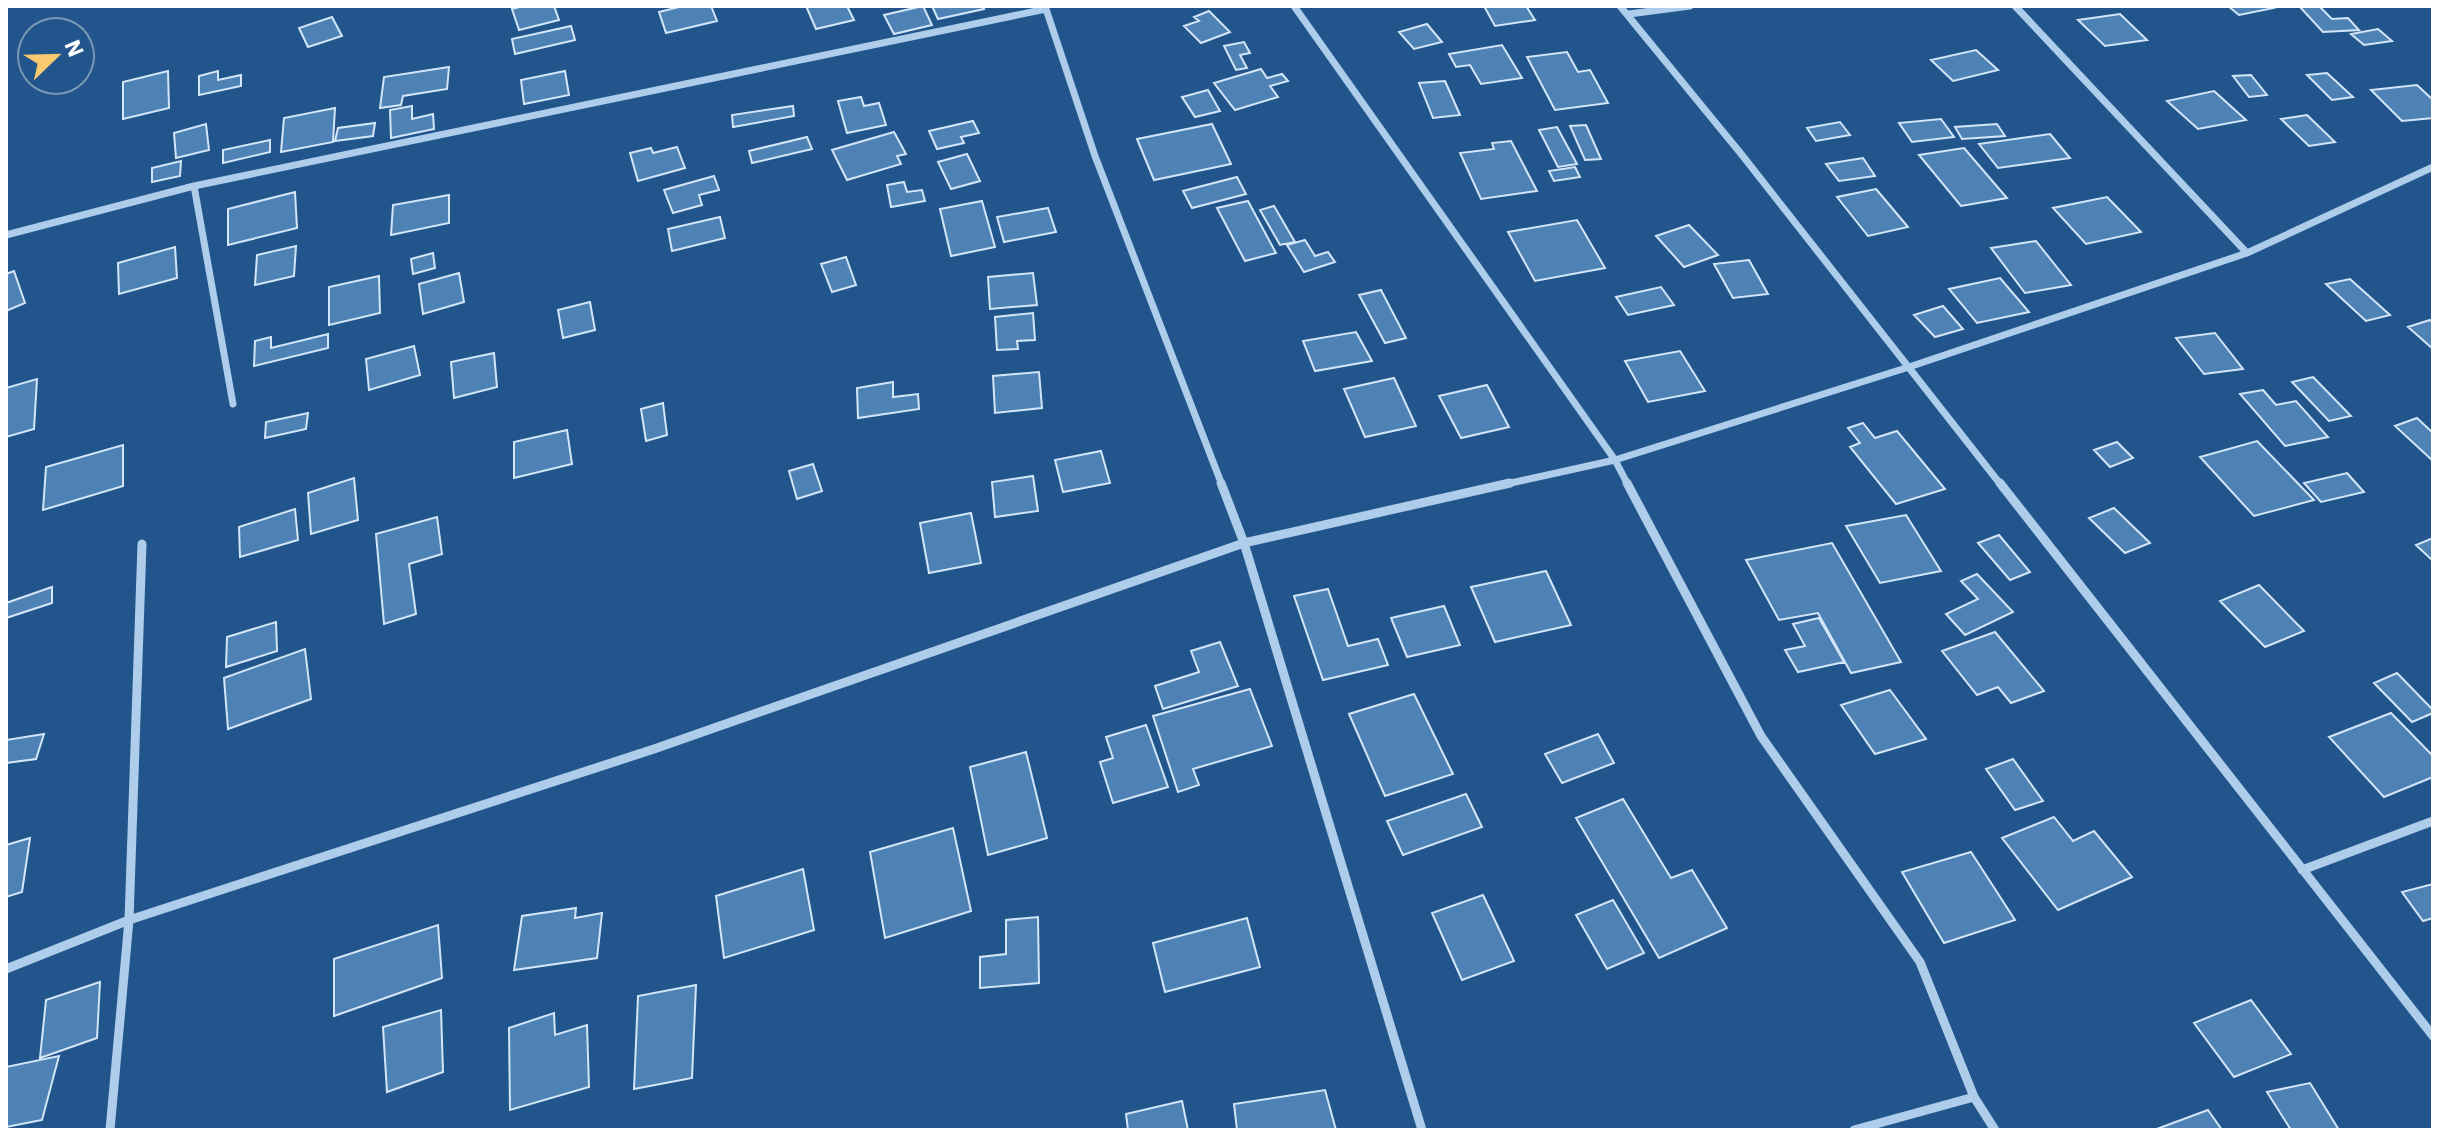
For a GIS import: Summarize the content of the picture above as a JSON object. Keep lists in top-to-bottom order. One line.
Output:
{"north":"top right"}
